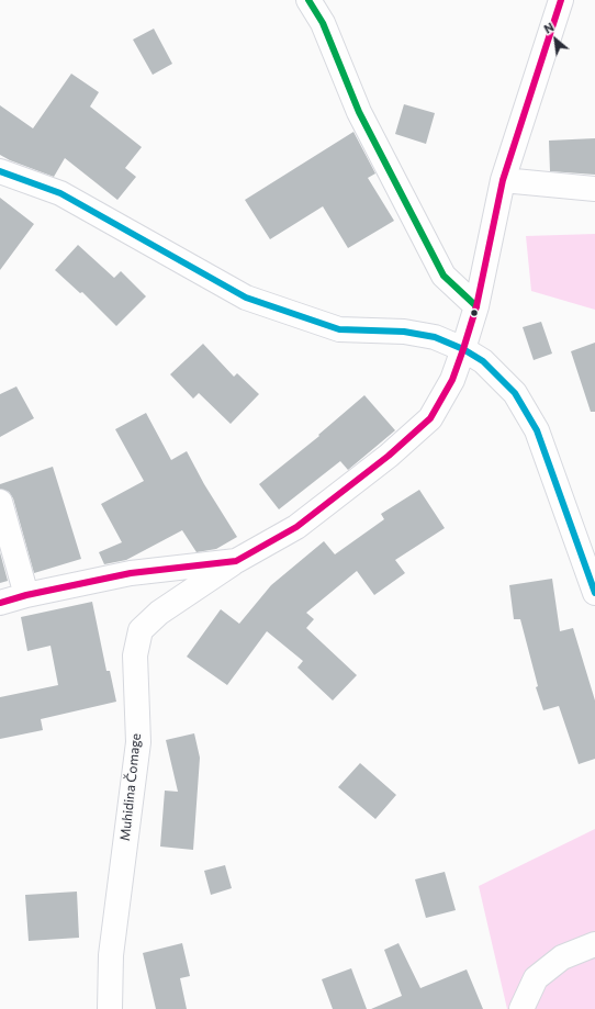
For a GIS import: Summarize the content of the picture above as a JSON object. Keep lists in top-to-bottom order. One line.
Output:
{"streets":{"street":["Muhidina Čomage"]},"north":"top left"}
